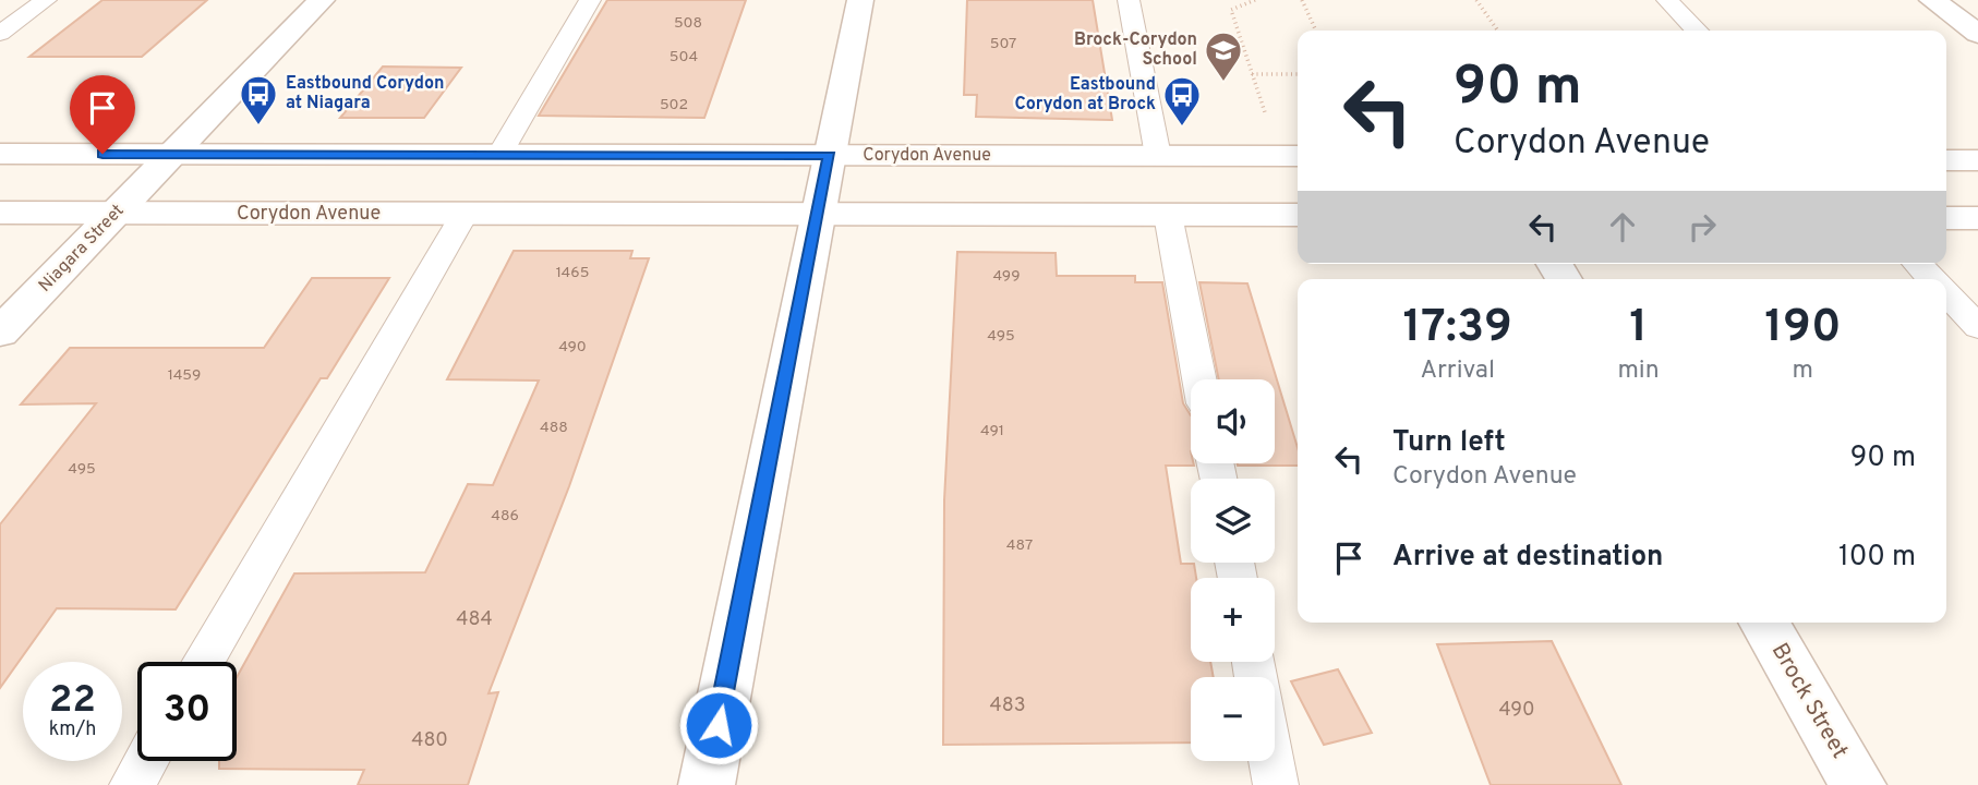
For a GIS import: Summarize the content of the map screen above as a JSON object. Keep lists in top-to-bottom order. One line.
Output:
{"streets":{"main road":["Corydon Avenue","Niagara Street","Brock Street"]},"crossings":[["Corydon Avenue","Niagara Street"]],"places":{"school or university":["Brock-Corydon School"],"bus stop":["Eastbound Corydon at Niagara","Eastbound Corydon at Brock"]},"house_numbers":["508","507","504","502","1465","499","495","490","1459","488","491","495","486","487","484","483","490","480"],"page":{"turn":["90 m","Corydon Avenue"],"eta":["17:39","Arrival","1","min","190","m"],"map_buttons":["+","−"],"list":[{"name":"Turn left","note":"Corydon Avenue","value":"90 m"},{"name":"Arrive at destination","value":"100 m"}],"speed":"22 km/h","limit":"30"}}
